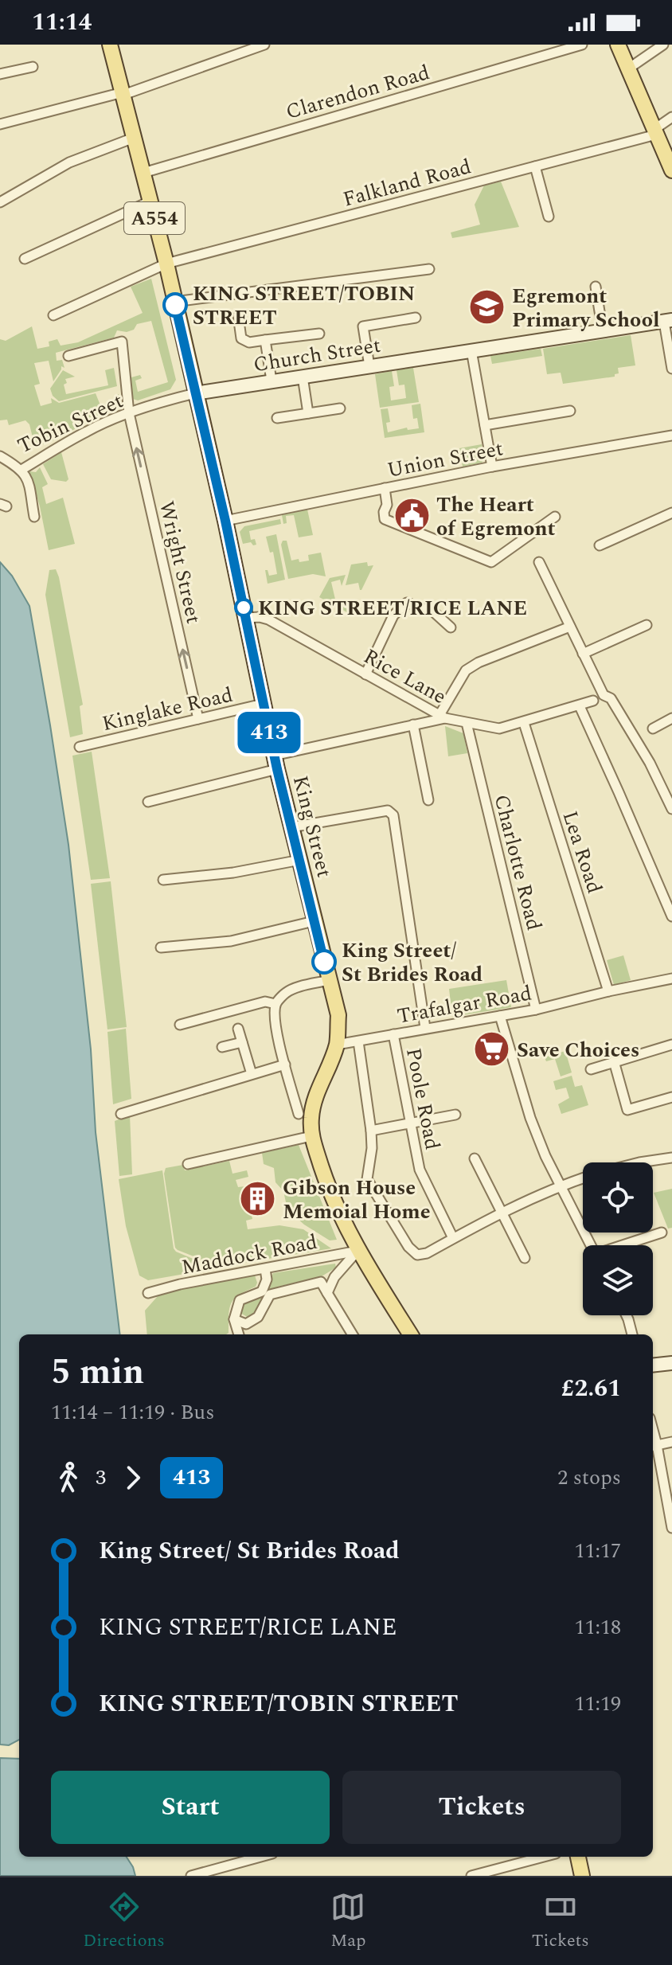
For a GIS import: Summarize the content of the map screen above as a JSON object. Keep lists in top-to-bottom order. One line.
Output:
{"streets":{"main road":["A554","King Street"],"street":["Clarendon Road","Falkland Road","Church Street","Tobin Street","Union Street","Wright Street","Rice Lane","Kinglake Road","Lea Road","Charlotte Road","Trafalgar Road","Poole Road","Maddock Road"]},"crossings":[["Clarendon Road","A554"],["Falkland Road","A554"],["A554","Church Street"],["A554","Tobin Street"],["A554","King Street"],["A554","Maddock Road"],["Church Street","Tobin Street"],["Church Street","King Street"],["Tobin Street","Wright Street"],["Tobin Street","King Street"],["Union Street","King Street"],["Wright Street","Kinglake Road"],["Rice Lane","King Street"],["Rice Lane","Lea Road"],["Rice Lane","Charlotte Road"],["Kinglake Road","King Street"],["King Street","Trafalgar Road"],["Lea Road","Trafalgar Road"],["Charlotte Road","Trafalgar Road"],["Trafalgar Road","Poole Road"]],"one_way":["Wright Street"],"places":{"other":["KING STREET/TOBIN STREET","KING STREET/RICE LANE","King Street/ St Brides Road"],"school or university":["Egremont Primary School"],"public building":["The Heart of Egremont"],"supermarket":["Save Choices"],"building":["Gibson House Memoial Home"]},"lines":["bus line 413"],"page":{"status":"11:14","on_map":"413","heading":["5 min","11:14 – 11:19 · Bus","£2.61"],"legs":["3","413","2 stops"],"list":[{"name":"King Street/ St Brides Road","value":"11:17"},{"name":"KING STREET/RICE LANE","value":"11:18"},{"name":"KING STREET/TOBIN STREET","value":"11:19"}],"buttons":["Start","Tickets"],"tabs":["Directions","Map","Tickets"]}}
